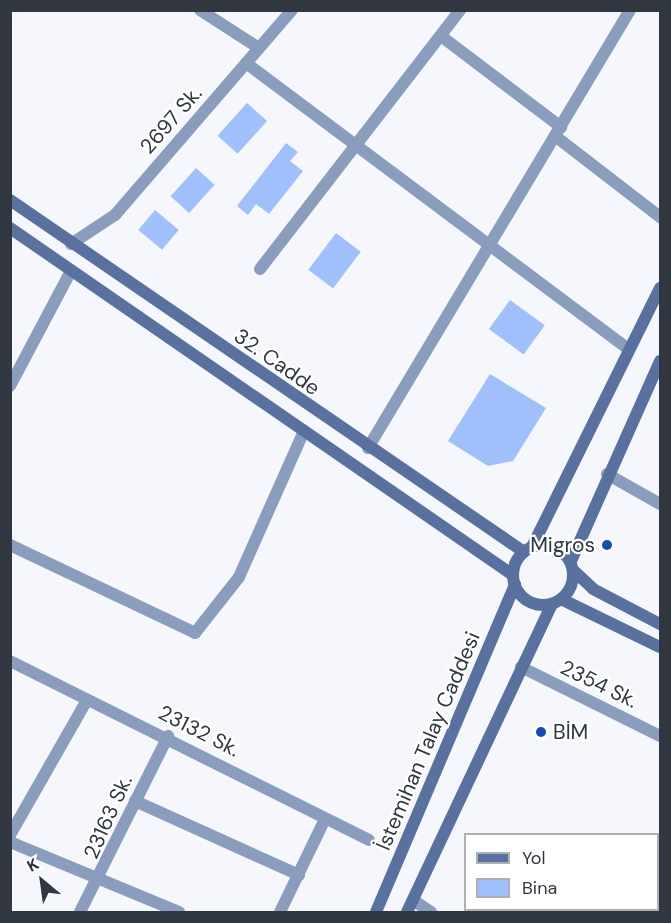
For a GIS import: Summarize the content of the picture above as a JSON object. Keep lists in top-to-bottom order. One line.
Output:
{"streets":{"main road":["32. Cadde","İstemihan Talay Caddesi"],"street":["2697 Sk.","2354 Sk.","23132 Sk.","23163 Sk."]},"crossings":[["2697 Sk.","32. Cadde"],["32. Cadde","İstemihan Talay Caddesi"],["23132 Sk.","23163 Sk."]],"places":["Migros","BİM"],"legend":["Yol","Bina"],"north":"top left"}
